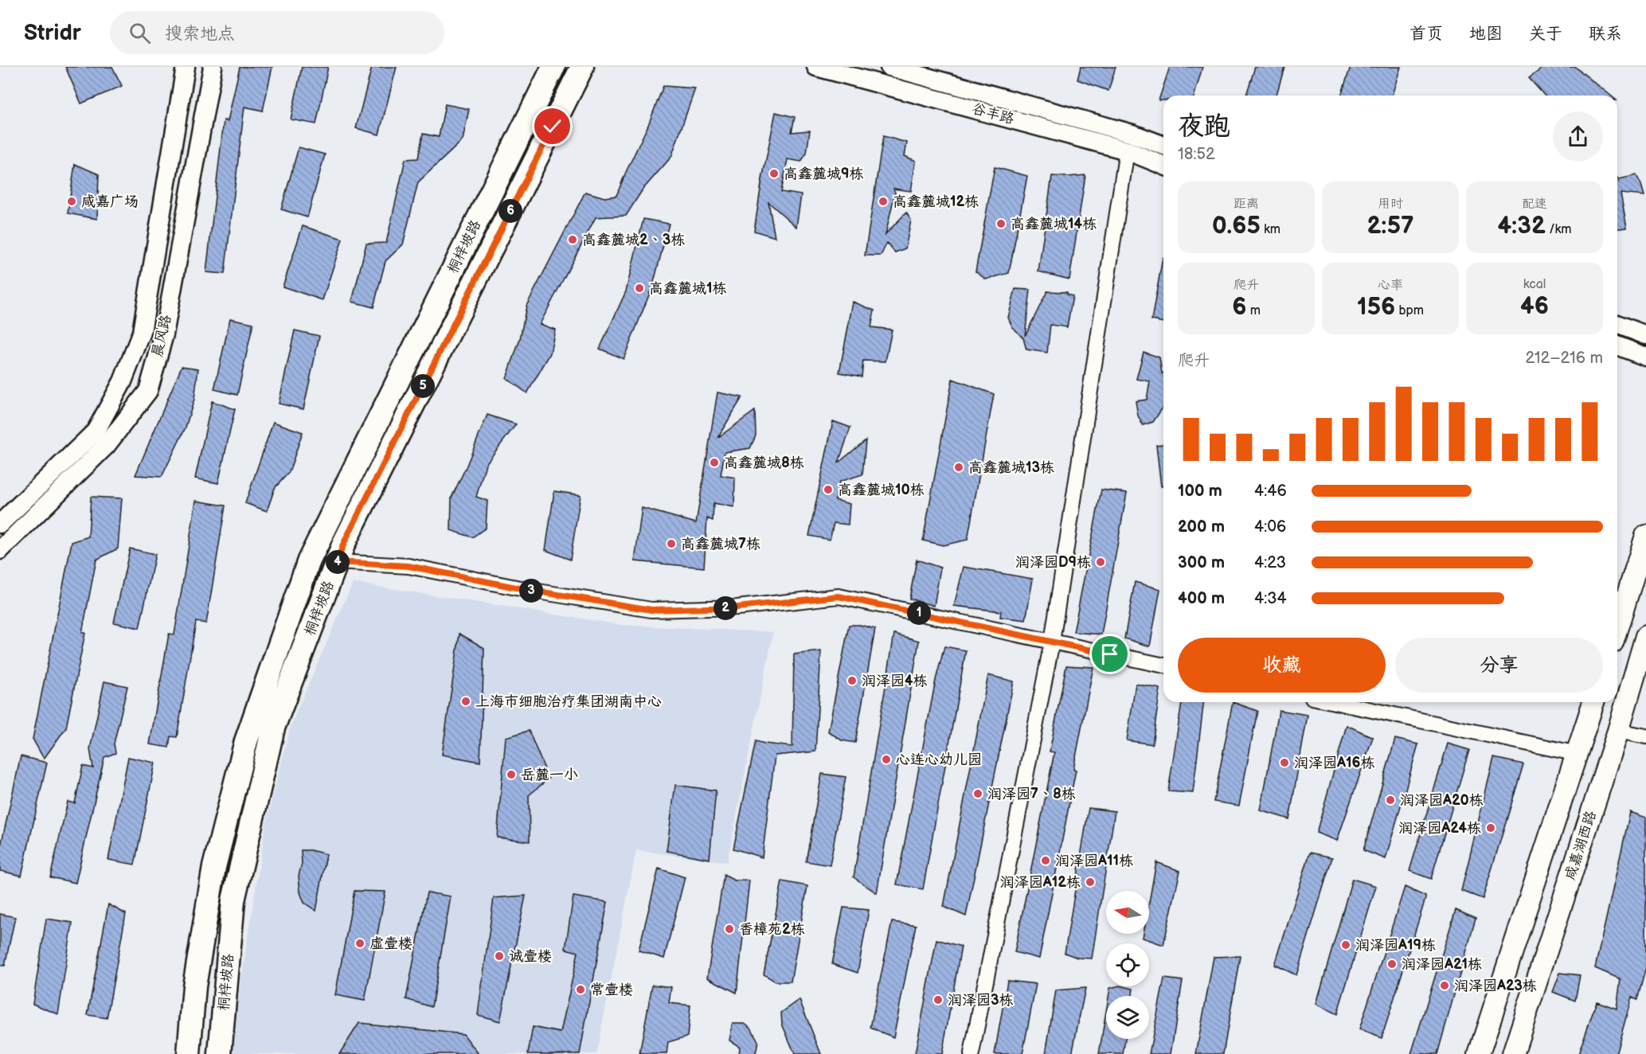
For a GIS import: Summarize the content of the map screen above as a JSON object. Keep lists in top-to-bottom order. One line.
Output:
{"streets":{"main road":["桐梓坡路","咸嘉湖西路"],"street":["谷丰路","晨风路"]},"places":["高鑫麓城9栋","咸嘉广场","高鑫麓城12栋","高鑫麓城14栋","高鑫麓城2、3栋","高鑫麓城1栋","高鑫麓城8栋","高鑫麓城13栋","高鑫麓城10栋","高鑫麓城7栋","润泽园D9栋","润泽园4栋","上海市细胞治疗集团湖南中心","心连心幼儿园","润泽园A16栋","岳麓一小","润泽园7、8栋","润泽园A20栋","润泽园A24栋","润泽园A11栋","润泽园A12栋","香樟苑2栋","虚壹楼","润泽园A19栋","诚壹楼","润泽园A21栋","润泽园A23栋","常壹楼","润泽园3栋"],"north":"left","page":{"header":"Stridr","search":"搜索地点","nav":["首页","地图","关于","联系"],"heading":["夜跑","18:52"],"stats":[["距离","0.65 km"],["用时","2:57"],["配速","4:32 /km"],["爬升","6 m"],["心率","156 bpm"],["kcal","46"]],"pins":["6","5","4","3","2","1"],"chart":["爬升","212–216 m"],"list":[{"name":"100 m","note":"4:46"},{"name":"200 m","note":"4:06"},{"name":"300 m","note":"4:23"},{"name":"400 m","note":"4:34"}],"buttons":["收藏","分享"]}}
